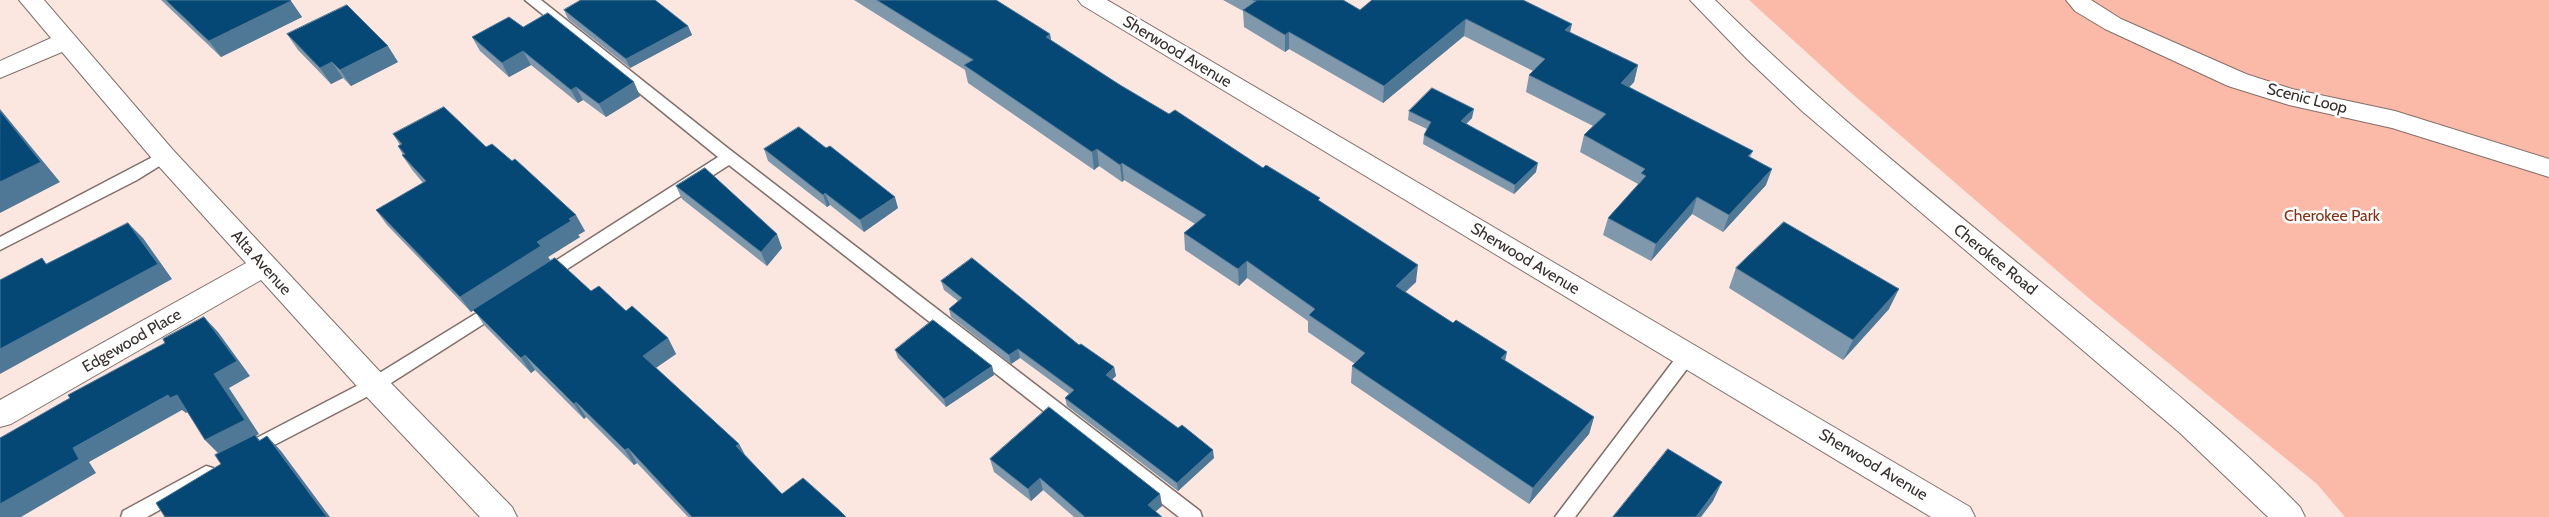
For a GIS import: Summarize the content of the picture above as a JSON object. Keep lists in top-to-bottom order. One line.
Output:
{"streets":{"street":["Sherwood Avenue","Scenic Loop","Cherokee Road","Alta Avenue","Edgewood Place"]},"crossings":[["Alta Avenue","Edgewood Place"]],"parks":["Cherokee Park"]}
